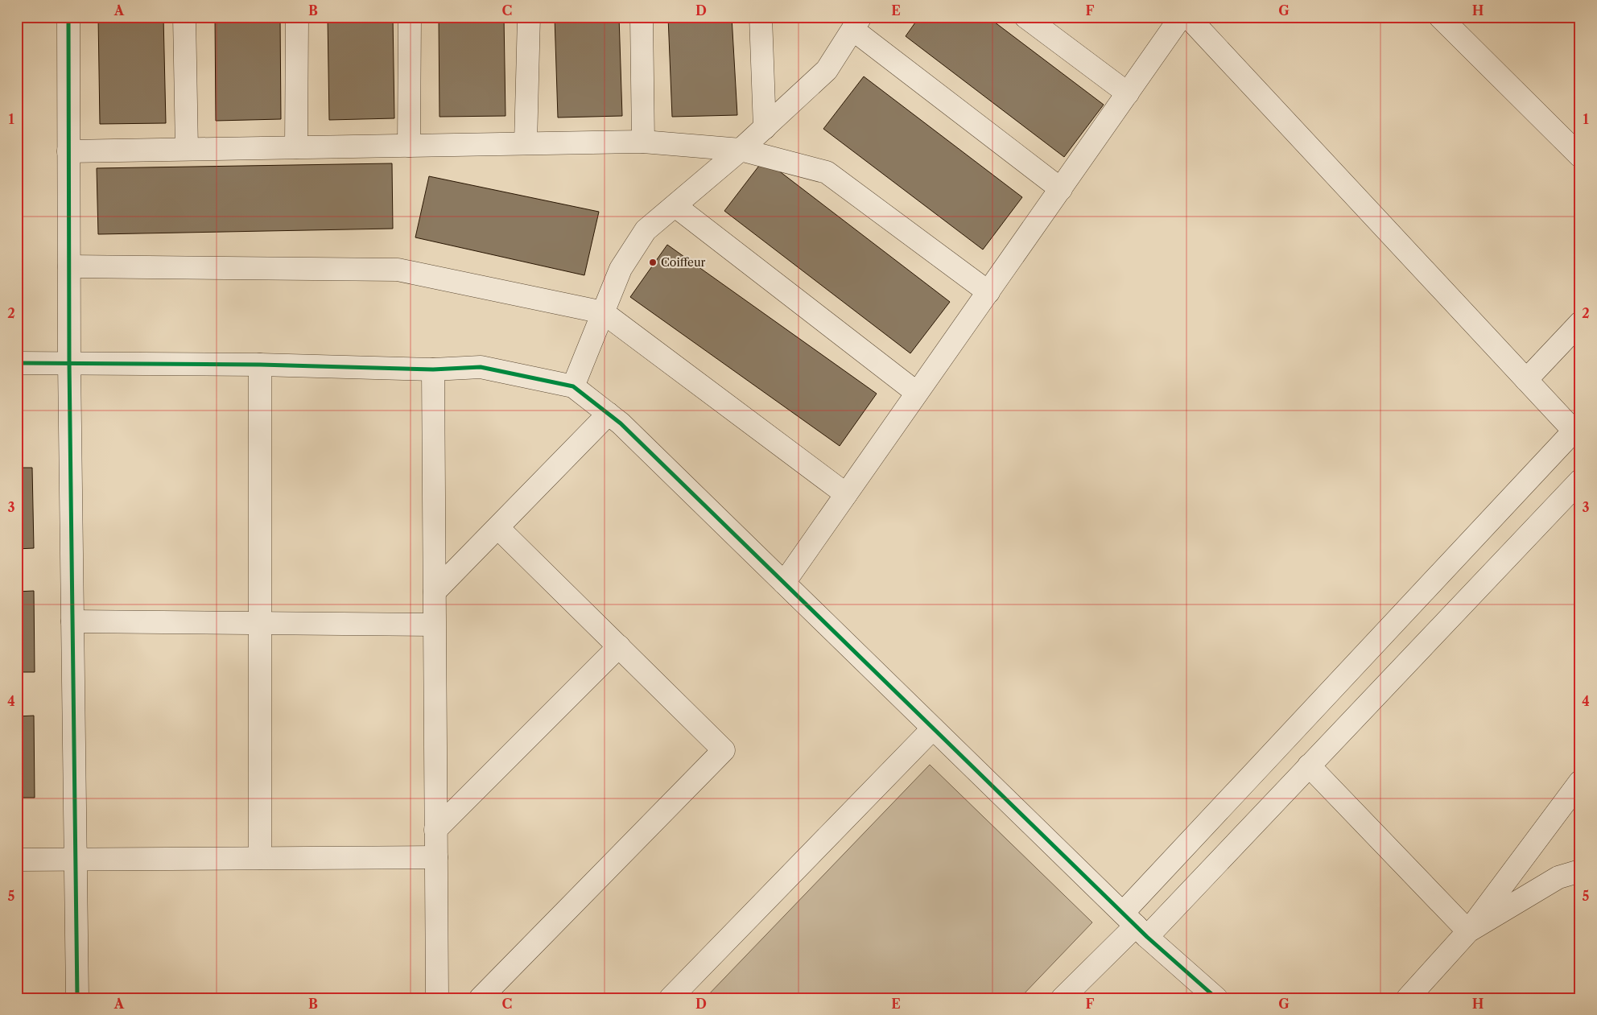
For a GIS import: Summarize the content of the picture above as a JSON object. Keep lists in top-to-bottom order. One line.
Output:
{"places":["Coiffeur"],"grid":{"columns":["A","B","C","D","E","F","G","H"],"rows":["1","2","3","4","5"]}}
